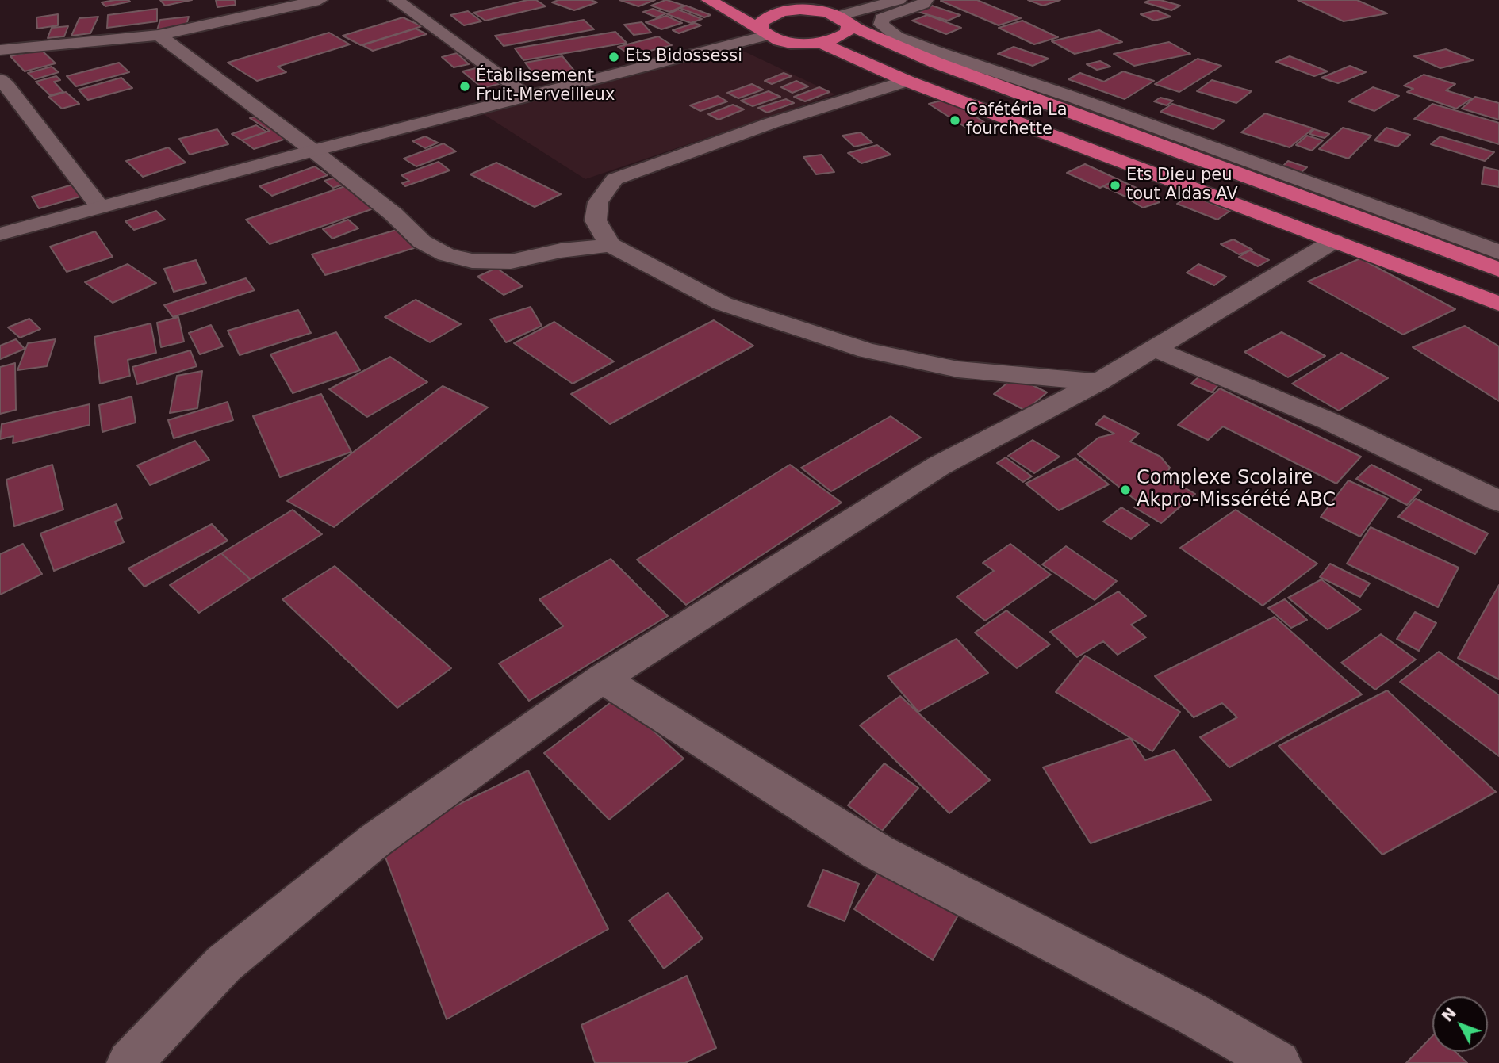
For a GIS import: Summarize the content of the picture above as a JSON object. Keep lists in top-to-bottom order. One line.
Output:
{"places":["Ets Bidossessi","Établissement Fruit-Merveilleux","Cafétéria La fourchette","Ets Dieu peu tout Aldas AV","Complexe Scolaire Akpro-Missérété ABC"],"north":"top left"}
